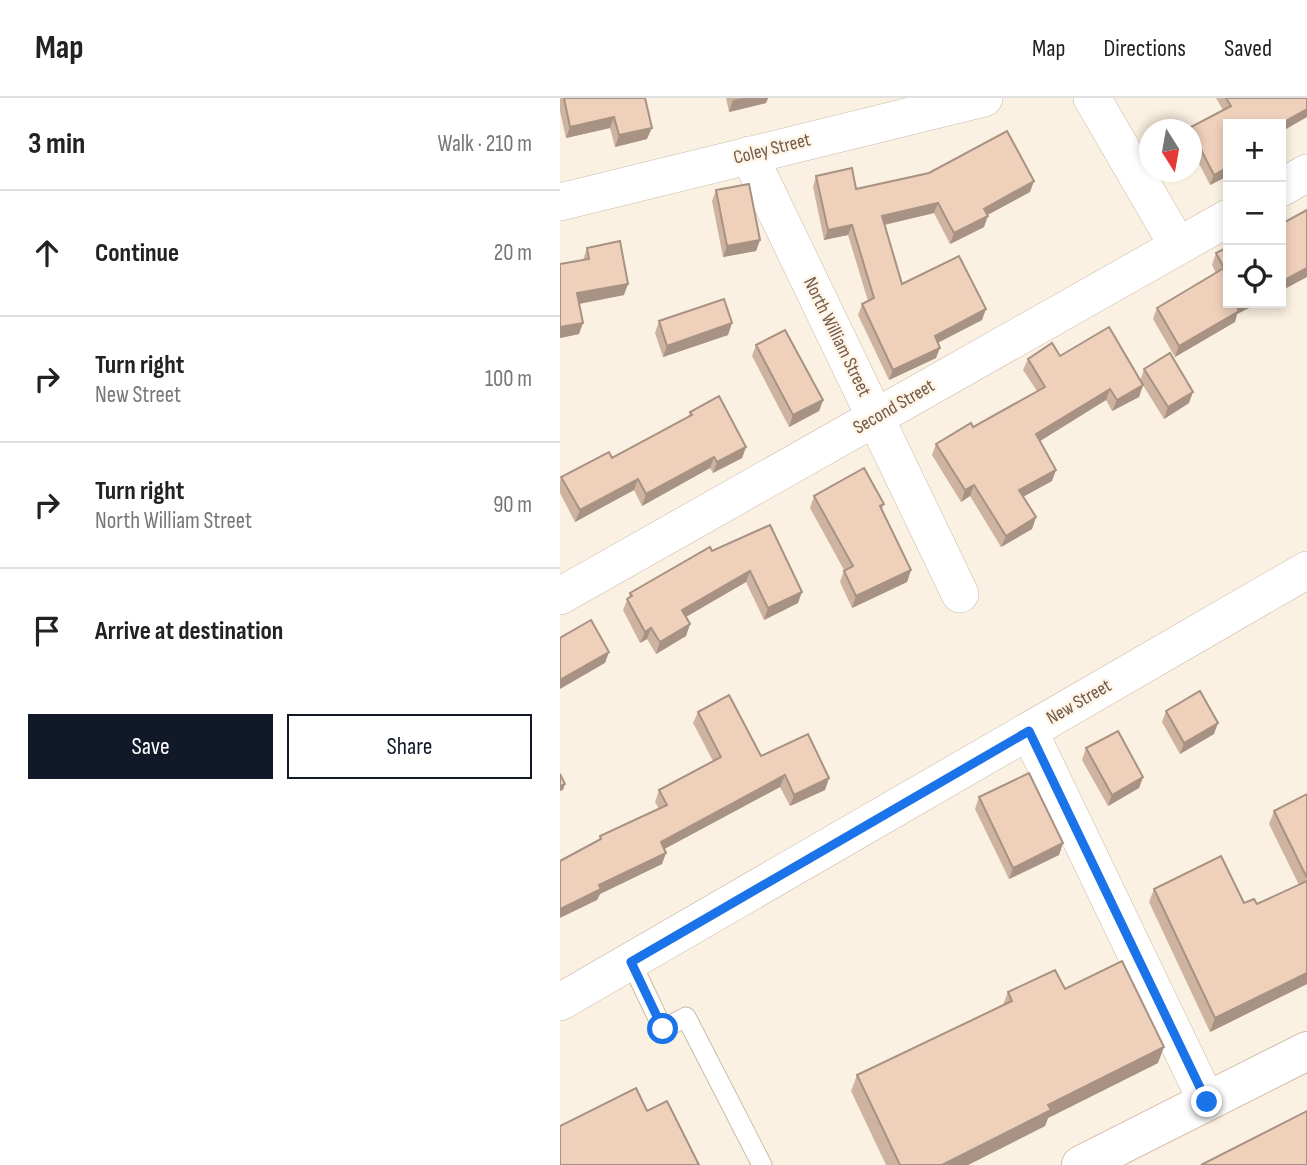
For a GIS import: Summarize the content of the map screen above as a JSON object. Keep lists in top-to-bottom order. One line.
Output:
{"streets":{"street":["Coley Street","North William Street","Second Street","New Street"]},"crossings":[["Coley Street","North William Street"],["North William Street","Second Street"]],"north":"bottom","page":{"header":"Map","nav":["Map","Directions","Saved"],"heading":["3 min","Walk · 210 m"],"map_buttons":["+","−"],"list":[["Continue","20 m"],["Turn right","New Street","100 m"],["Turn right","North William Street","90 m"],"Arrive at destination"],"buttons":["Save","Share"]}}
